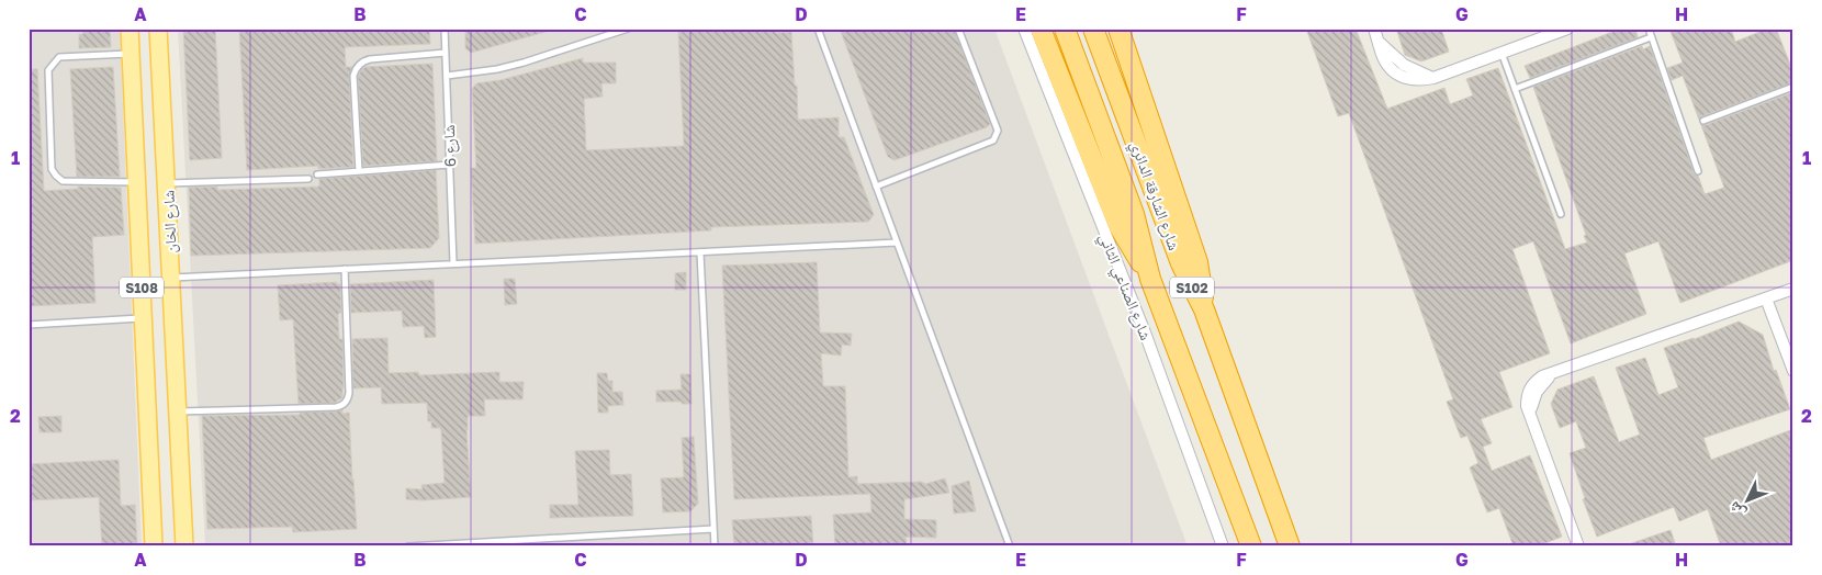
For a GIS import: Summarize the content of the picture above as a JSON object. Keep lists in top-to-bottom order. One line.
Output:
{"streets":{"highway":["شارع الشارقة الدائري","S102"],"main road":["شارع الخان","S108"],"street":["شارع الصناعي الثاني"],"lane":["شارع 6"]},"north":"bottom left","grid":{"columns":["A","B","C","D","E","F","G","H"],"rows":["1","2"]}}
